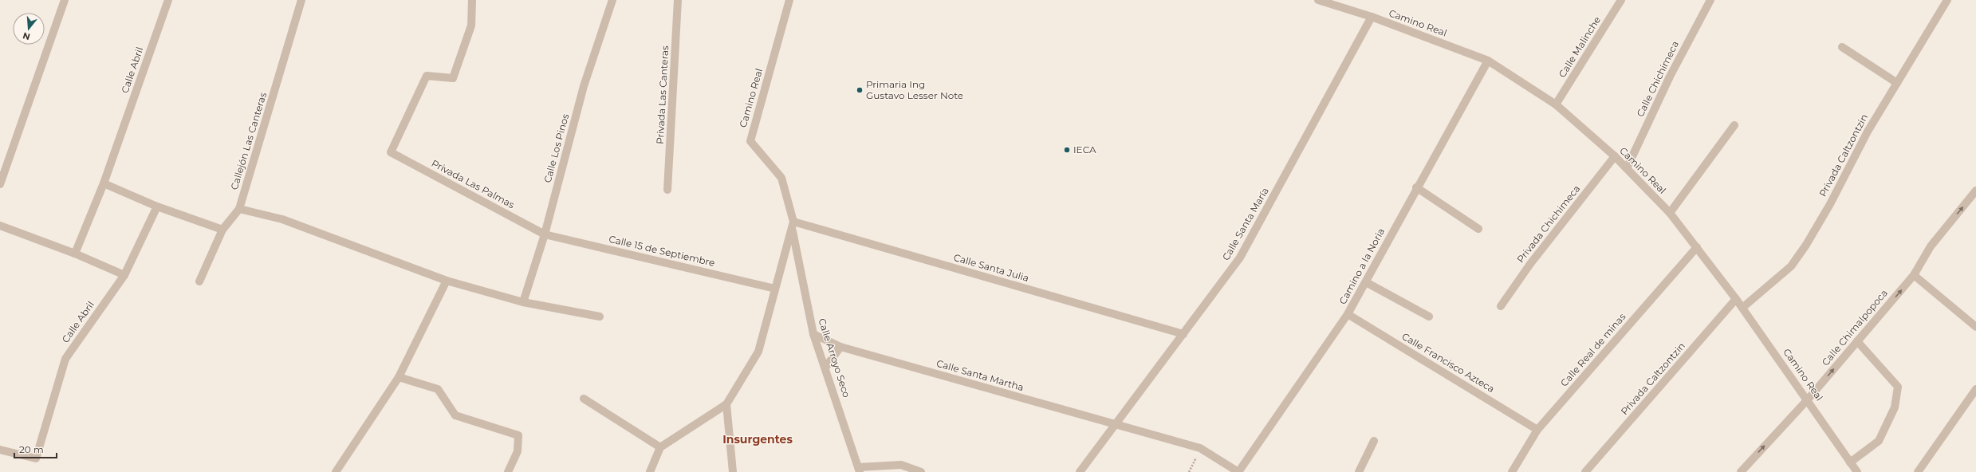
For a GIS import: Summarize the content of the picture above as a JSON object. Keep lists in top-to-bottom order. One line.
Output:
{"streets":{"street":["Camino Real","Calle Malinche","Calle Abril","Calle Chichimeca","Privada Las Canteras","Callejón Las Canteras","Calle Los Pinos","Privada Caltzontzin","Privada Las Palmas","Calle Santa María","Privada Chichimeca","Calle 15 de Septiembre","Camino a la Noria","Calle Santa Julia","Calle Chimalpopoca","Calle Real de minas","Calle Arroyo Seco","Calle Francisco Azteca","Calle Santa Martha"]},"crossings":[["Camino Real","Calle Malinche"],["Camino Real","Calle Chichimeca"],["Camino Real","Privada Caltzontzin"],["Camino Real","Calle Santa María"],["Camino Real","Privada Chichimeca"],["Camino Real","Camino a la Noria"],["Camino Real","Calle Santa Julia"],["Camino Real","Calle Chimalpopoca"],["Camino Real","Calle Real de minas"],["Camino Real","Calle Arroyo Seco"],["Calle Los Pinos","Privada Las Palmas"],["Calle Los Pinos","Calle 15 de Septiembre"],["Privada Las Palmas","Calle 15 de Septiembre"],["Calle Santa María","Calle Santa Julia"],["Calle Santa María","Calle Santa Martha"],["Camino a la Noria","Calle Francisco Azteca"],["Camino a la Noria","Calle Santa Martha"],["Calle Real de minas","Calle Francisco Azteca"],["Calle Arroyo Seco","Calle Santa Martha"]],"one_way":["Calle Chimalpopoca"],"districts":["Insurgentes"],"places":["Primaria Ing Gustavo Lesser Note","IECA"],"scale_bar":"20 m","north":"bottom"}
